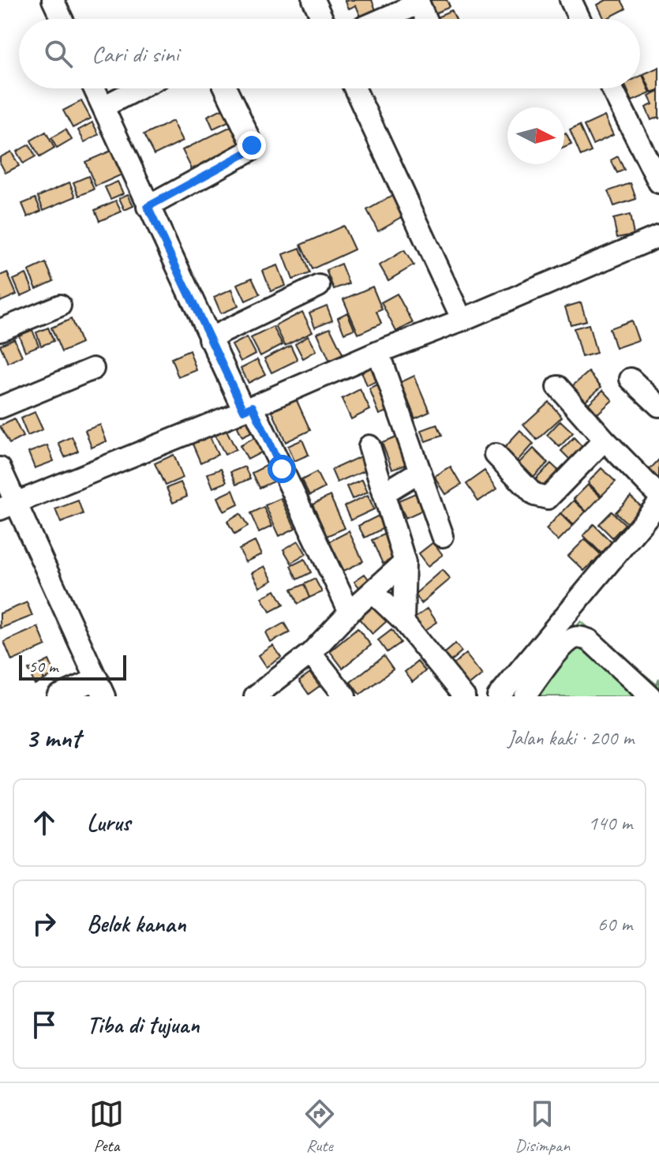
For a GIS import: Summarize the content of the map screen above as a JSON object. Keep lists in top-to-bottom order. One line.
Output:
{"scale_bar":"50 m","north":"right","page":{"search":"Cari di sini","scale":"50 m","heading":["3 mnt","Jalan kaki · 200 m"],"list":[["Lurus","140 m"],["Belok kanan","60 m"],"Tiba di tujuan"],"nav":["Peta","Rute","Disimpan"]}}
